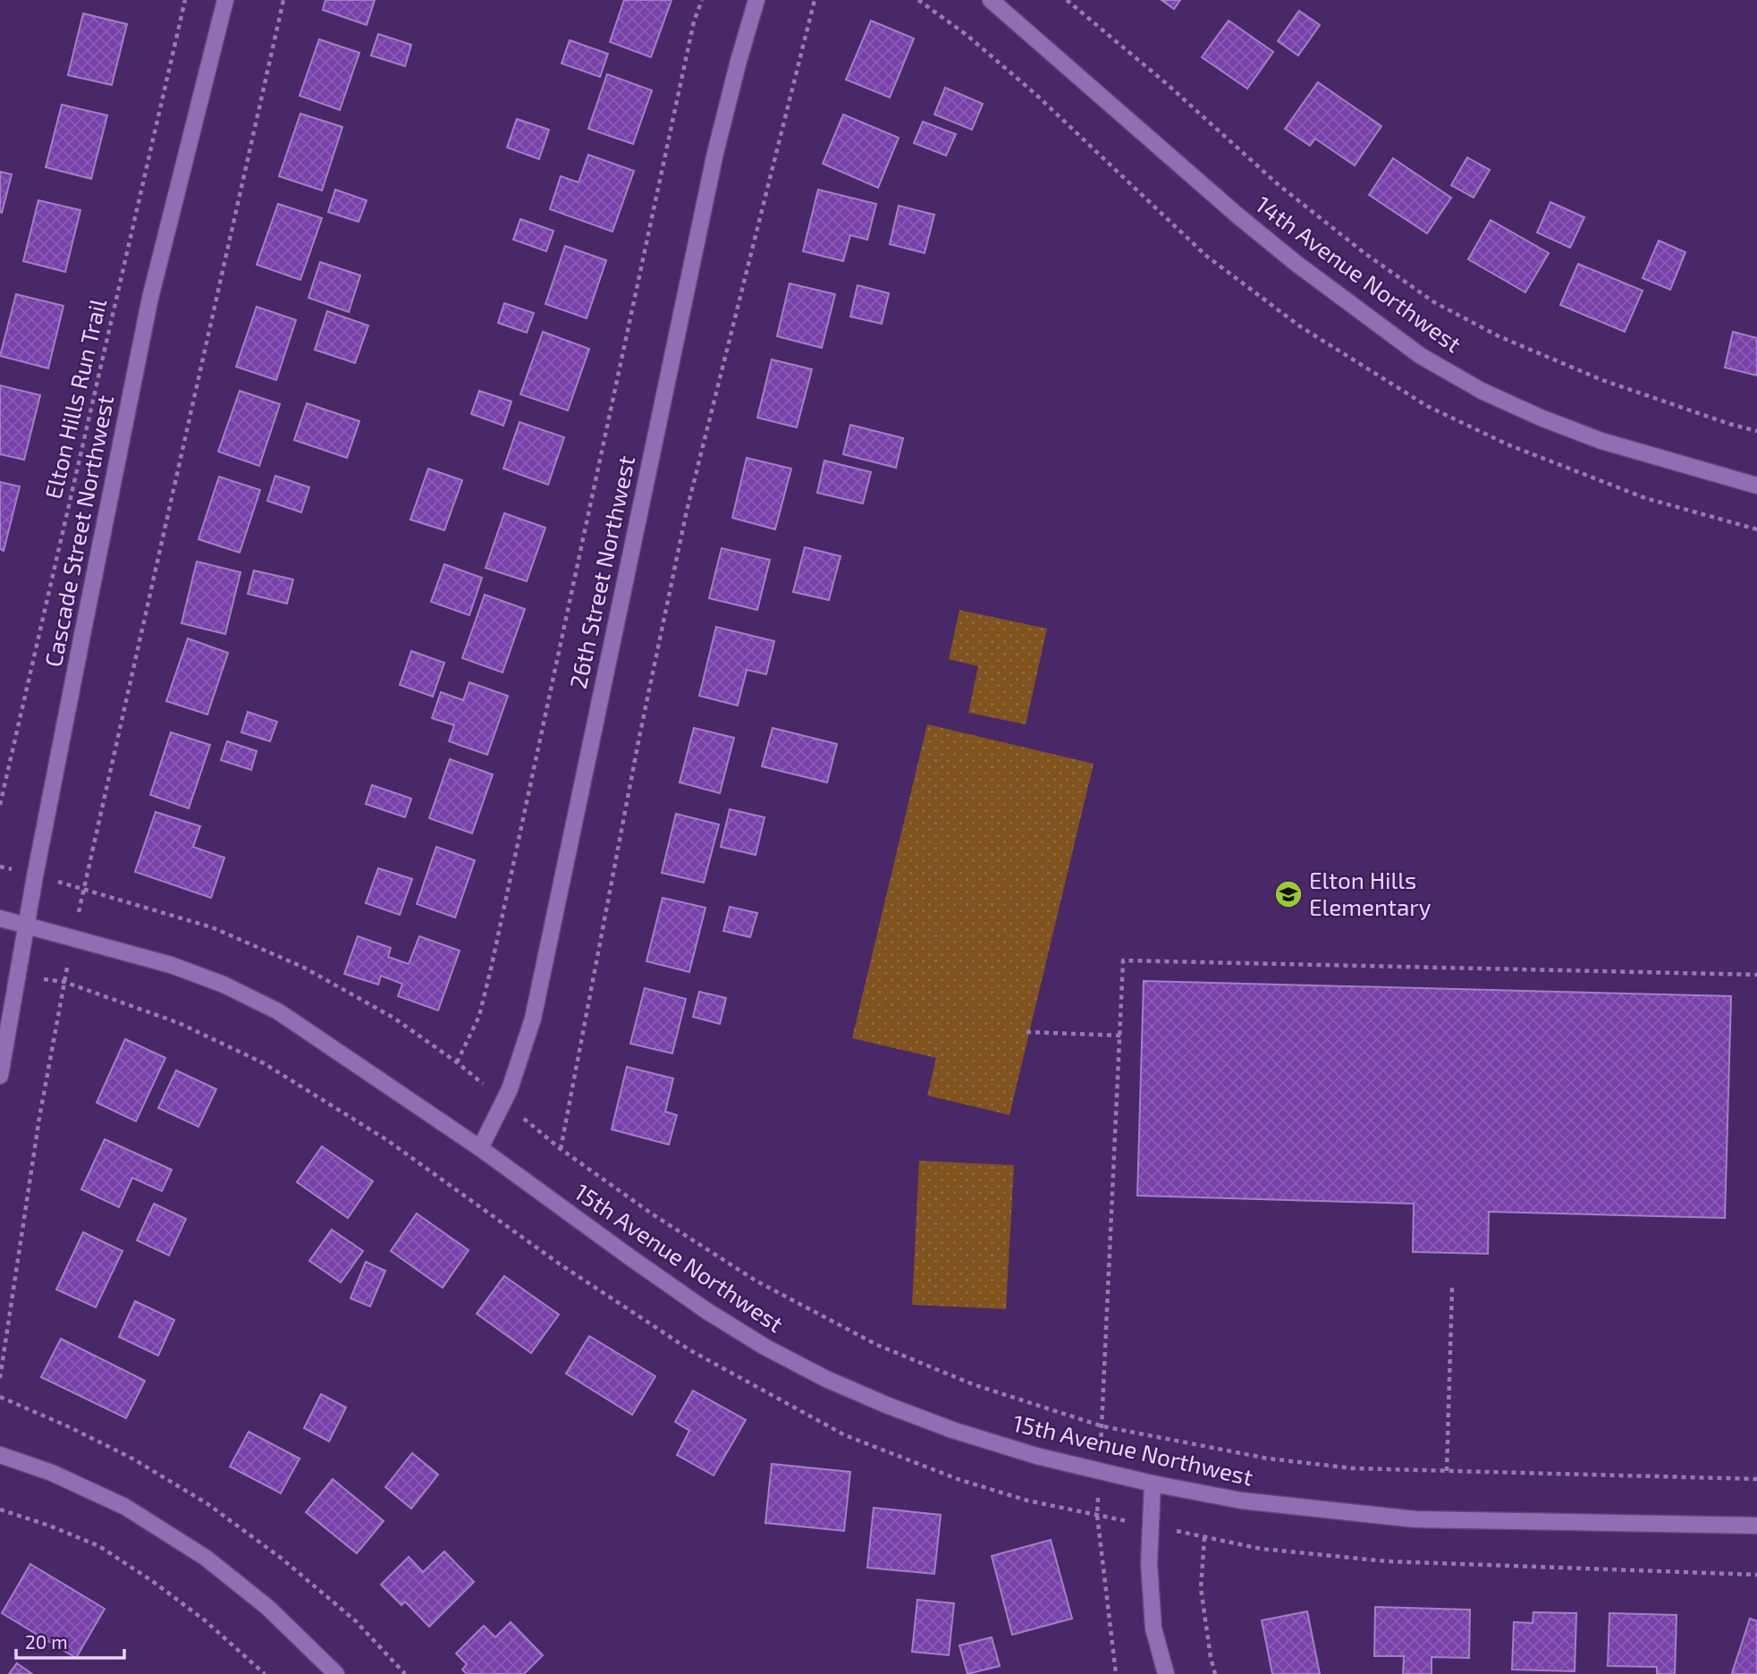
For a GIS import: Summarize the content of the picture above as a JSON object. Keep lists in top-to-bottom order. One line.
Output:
{"streets":{"street":["14th Avenue Northwest","Cascade Street Northwest","26th Street Northwest","15th Avenue Northwest"],"path":["Elton Hills Run Trail"]},"crossings":[["Cascade Street Northwest","15th Avenue Northwest"],["26th Street Northwest","15th Avenue Northwest"]],"places":{"school or university":["Elton Hills Elementary"]},"scale_bar":"20 m"}
